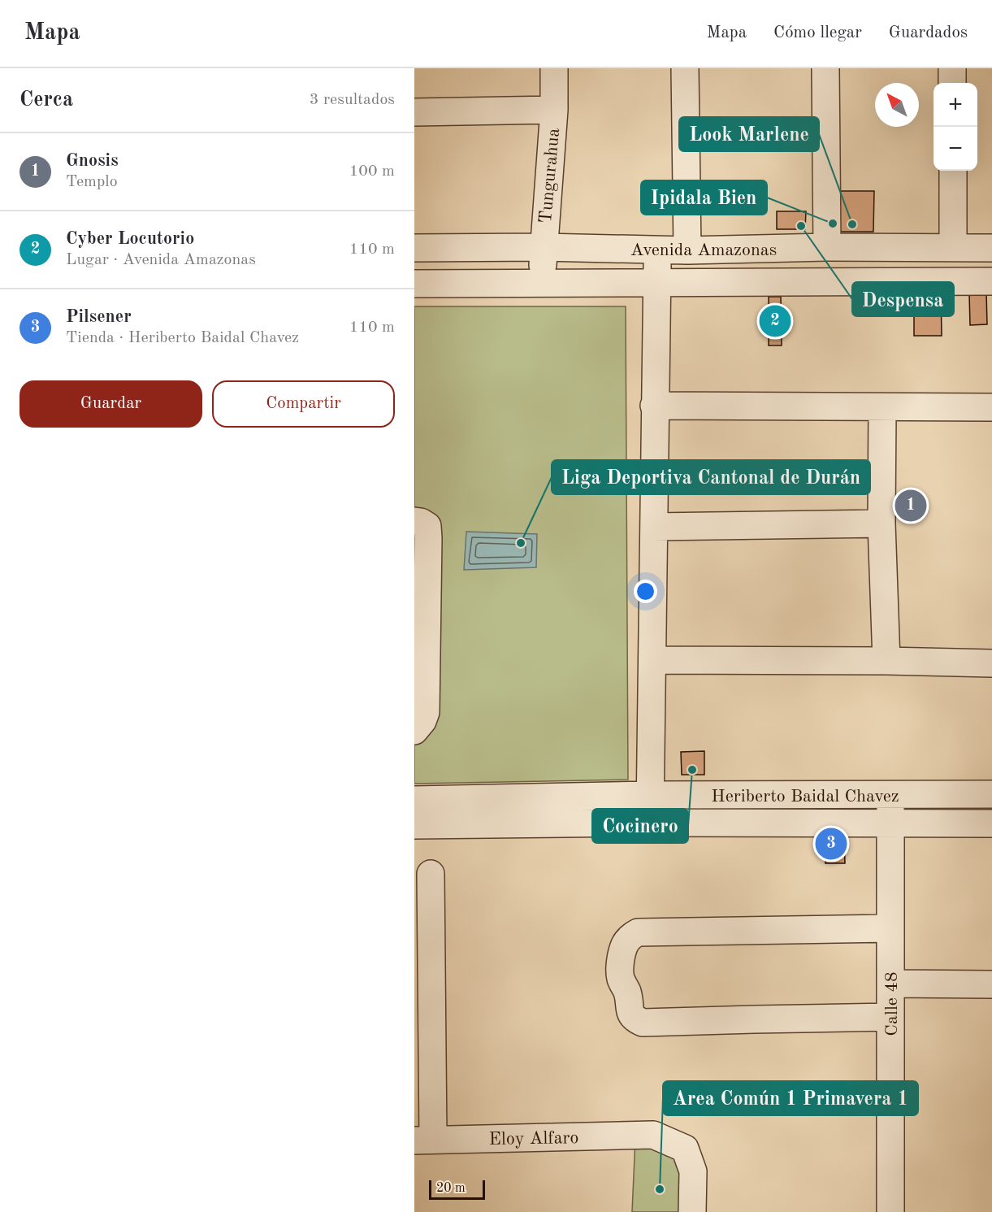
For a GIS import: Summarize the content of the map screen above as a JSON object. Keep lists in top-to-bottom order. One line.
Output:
{"streets":{"street":["Tungurahua","Avenida Amazonas","Heriberto Baidal Chavez","Calle 48","Eloy Alfaro"]},"crossings":[["Tungurahua","Avenida Amazonas"],["Heriberto Baidal Chavez","Calle 48"]],"places":["Ipidala Bien","Look Marlene","Despensa","Liga Deportiva Cantonal de Durán","Cocinero","Area Común 1 Primavera 1"],"scale_bar":"20 m","north":"top left","page":{"header":"Mapa","nav":["Mapa","Cómo llegar","Guardados"],"heading":["Cerca","3 resultados"],"map_buttons":["+","−"],"list":[{"mark":"1","name":"Gnosis","note":"Templo","value":"100 m"},{"mark":"2","name":"Cyber Locutorio","note":"Lugar · Avenida Amazonas","value":"110 m"},{"mark":"3","name":"Pilsener","note":"Tienda · Heriberto Baidal Chavez","value":"110 m"}],"pins":["2","1","3"],"buttons":["Guardar","Compartir"],"scale":"20 m"}}
